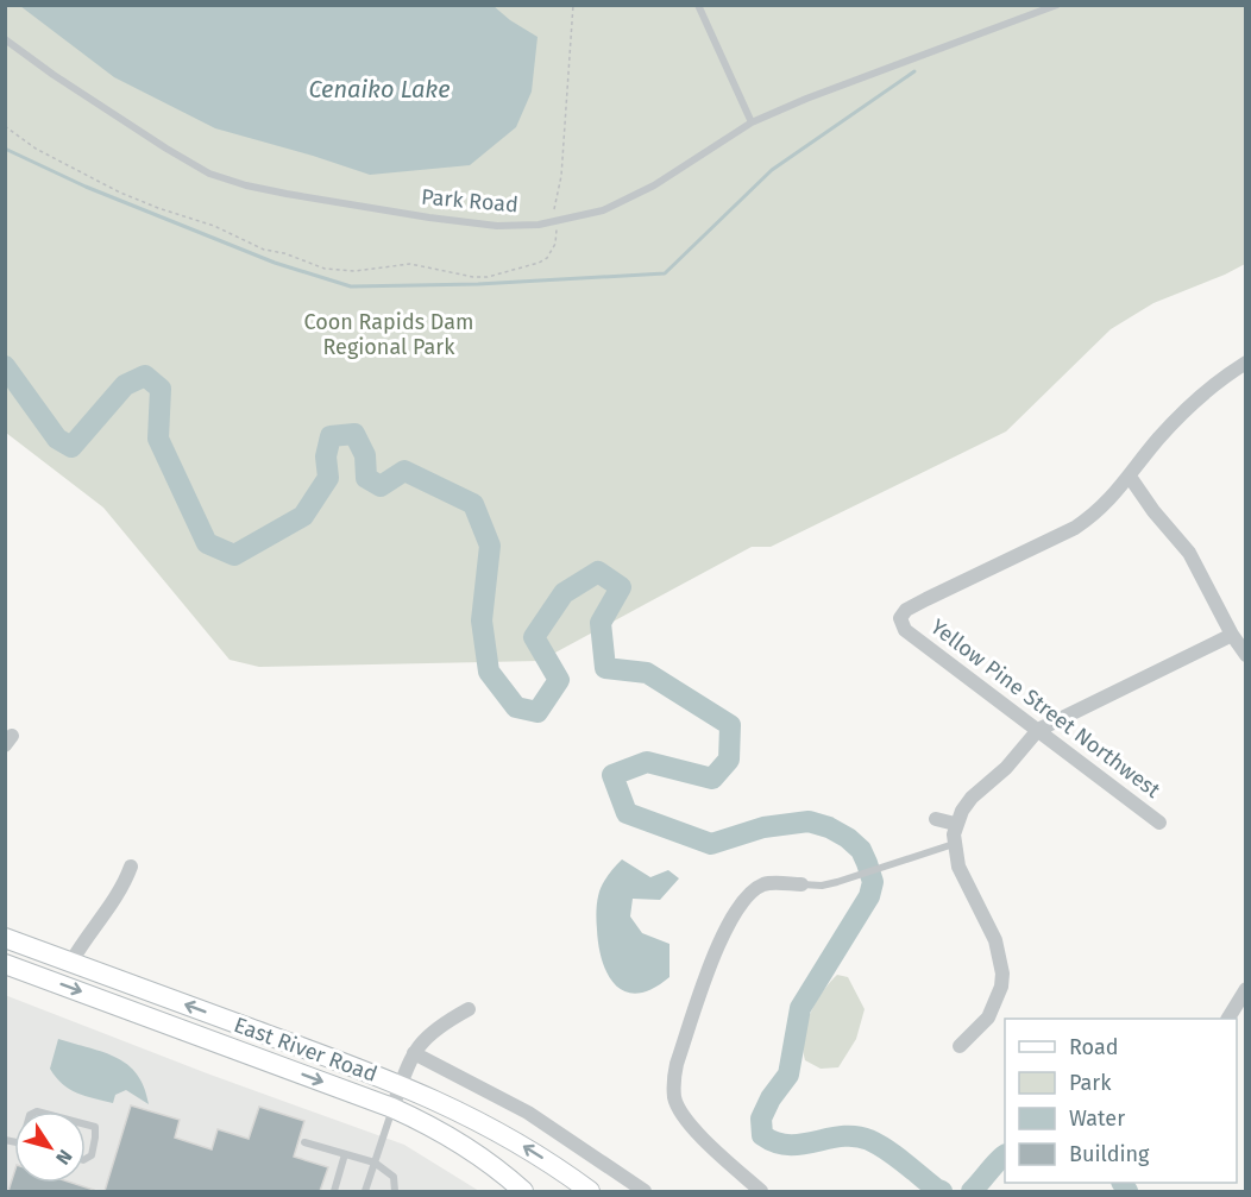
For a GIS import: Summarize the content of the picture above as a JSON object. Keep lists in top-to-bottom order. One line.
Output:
{"streets":{"main road":["East River Road"],"street":["Yellow Pine Street Northwest"],"lane":["Park Road"]},"water":["Cenaiko Lake"],"parks":["Coon Rapids Dam Regional Park"],"legend":["Road","Park","Water","Building"],"north":"bottom right"}
